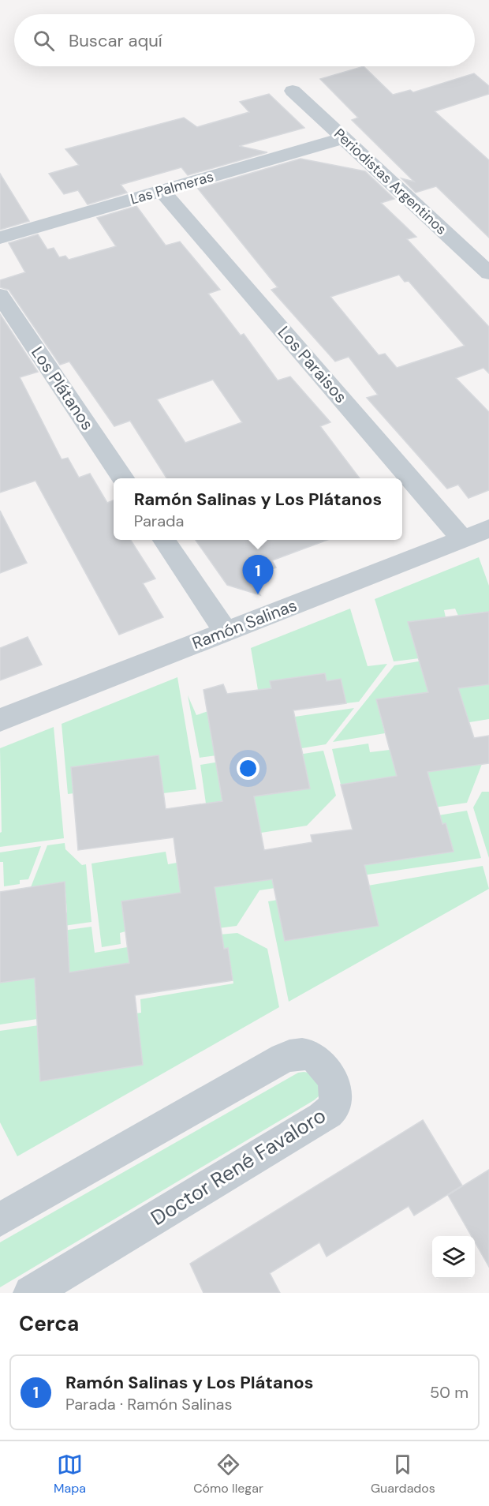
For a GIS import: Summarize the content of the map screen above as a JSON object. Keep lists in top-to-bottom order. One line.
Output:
{"streets":{"street":["Periodistas Argentinos","Las Palmeras","Los Paraisos","Los Plátanos","Ramón Salinas","Doctor René Favaloro"]},"crossings":[["Periodistas Argentinos","Las Palmeras"],["Las Palmeras","Los Paraisos"],["Los Paraisos","Ramón Salinas"]],"page":{"search":"Buscar aquí","popup":["Ramón Salinas y Los Plátanos","Parada"],"pins":"1","heading":"Cerca","list":[{"mark":"1","name":"Ramón Salinas y Los Plátanos","note":"Parada · Ramón Salinas","value":"50 m"}],"nav":["Mapa","Cómo llegar","Guardados"]}}
